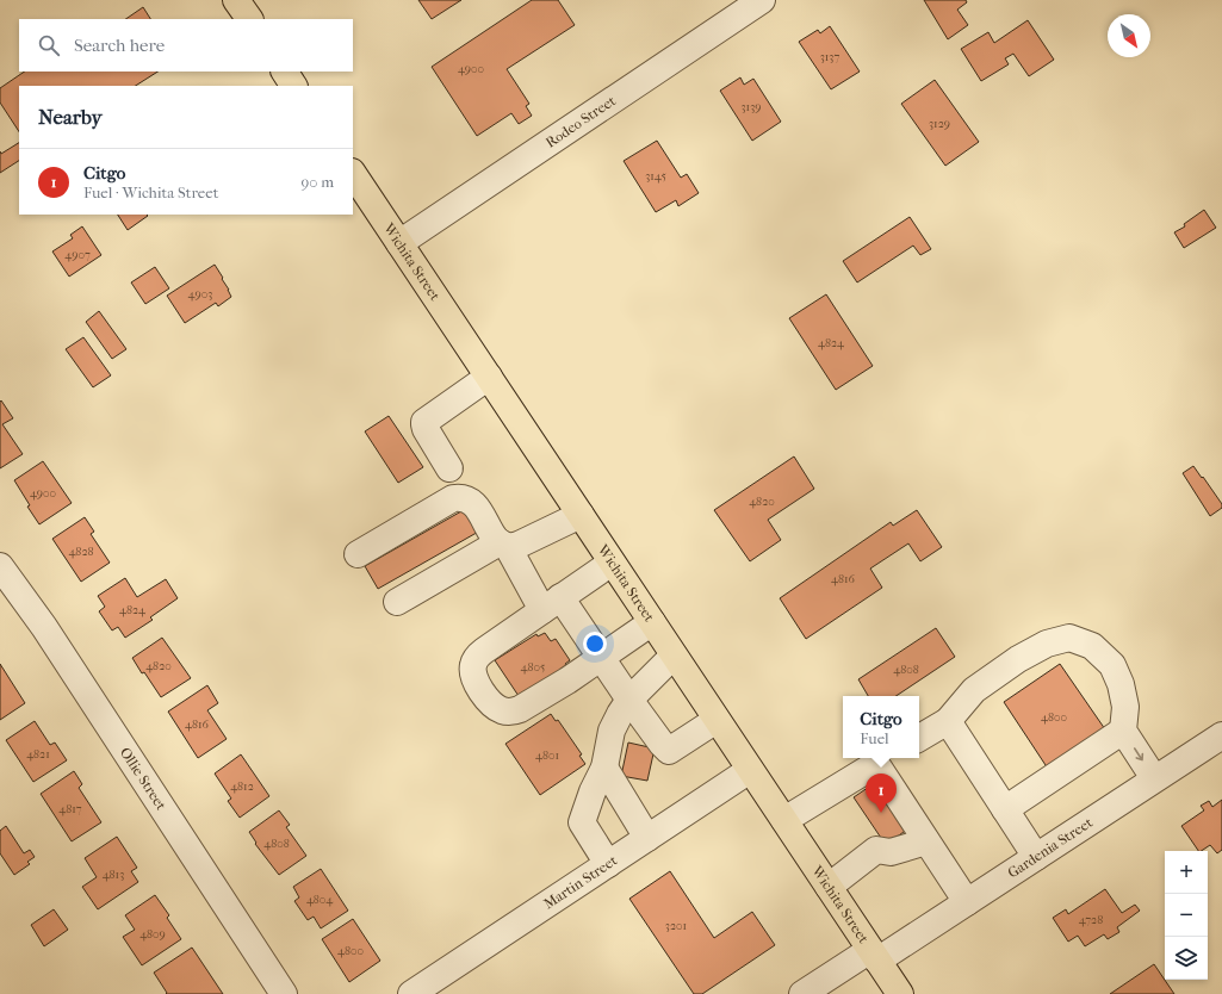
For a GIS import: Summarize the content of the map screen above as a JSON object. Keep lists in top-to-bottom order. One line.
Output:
{"streets":{"main road":["Wichita Street"],"street":["Rodeo Street","Ollie Street","Gardenia Street","Martin Street"]},"crossings":[["Rodeo Street","Wichita Street"],["Wichita Street","Gardenia Street"],["Wichita Street","Martin Street"]],"house_numbers":["3137","4900","3139","3129","3145","4907","4903","4824","4900","4820","4828","4816","4824","4820","4805","4808","4800","4816","4821","4801","4812","4817","4808","4813","4804","4728","3201","4809","4800"],"north":"bottom right","page":{"search":"Search here","heading":"Nearby","list":[{"mark":"1","name":"Citgo","note":"Fuel · Wichita Street","value":"90 m"}],"popup":["Citgo","Fuel"],"pins":"1","map_buttons":["+","−"]}}
